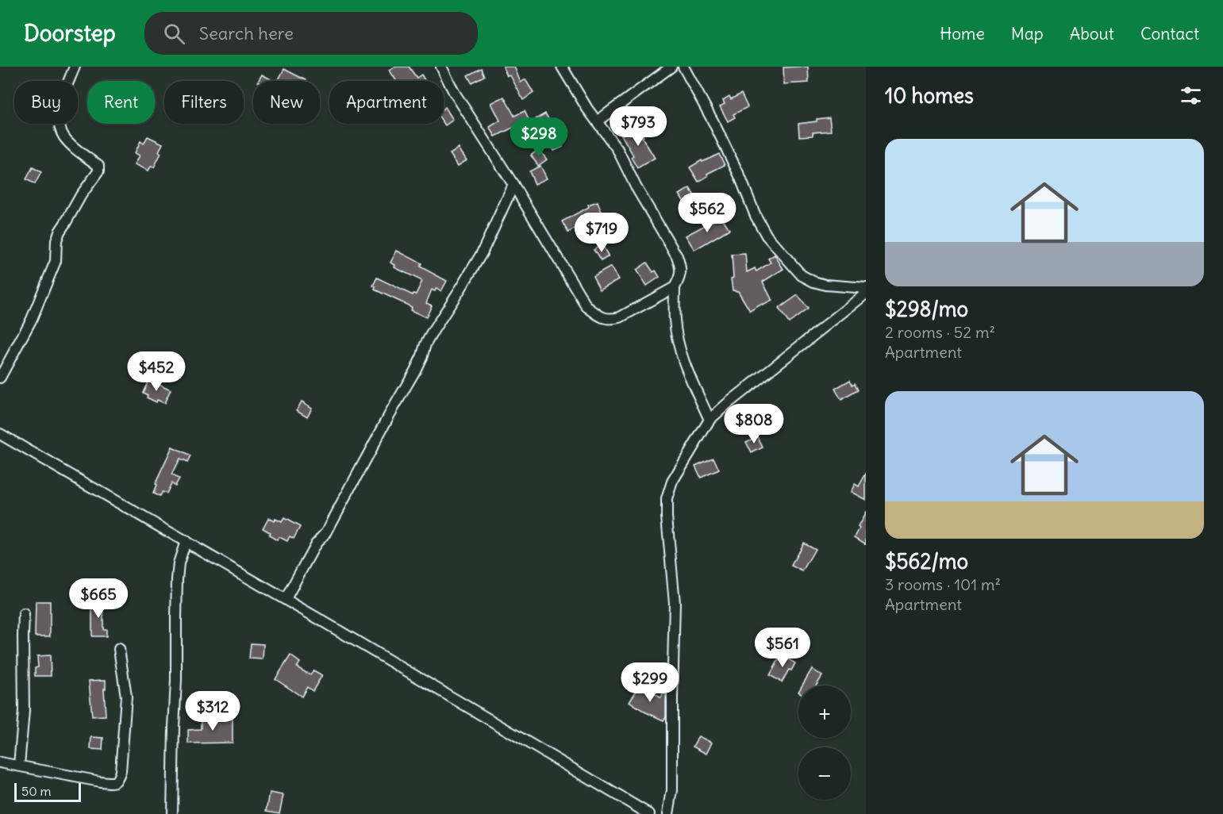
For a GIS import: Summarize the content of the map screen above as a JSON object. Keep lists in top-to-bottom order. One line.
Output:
{"scale_bar":"50 m","page":{"header":"Doorstep","search":"Search here","nav":["Home","Map","About","Contact"],"heading":"10 homes","chip":["Buy","Rent","Filters","New","Apartment"],"price":["$793","$298","$562","$719","$452","$808","$665","$561","$299","$312"],"list":[{"name":"$298/mo","note":"2 rooms · 52 m² · Apartment"},{"name":"$562/mo","note":"3 rooms · 101 m² · Apartment"}],"map_buttons":["+","−"],"scale":"50 m"}}
